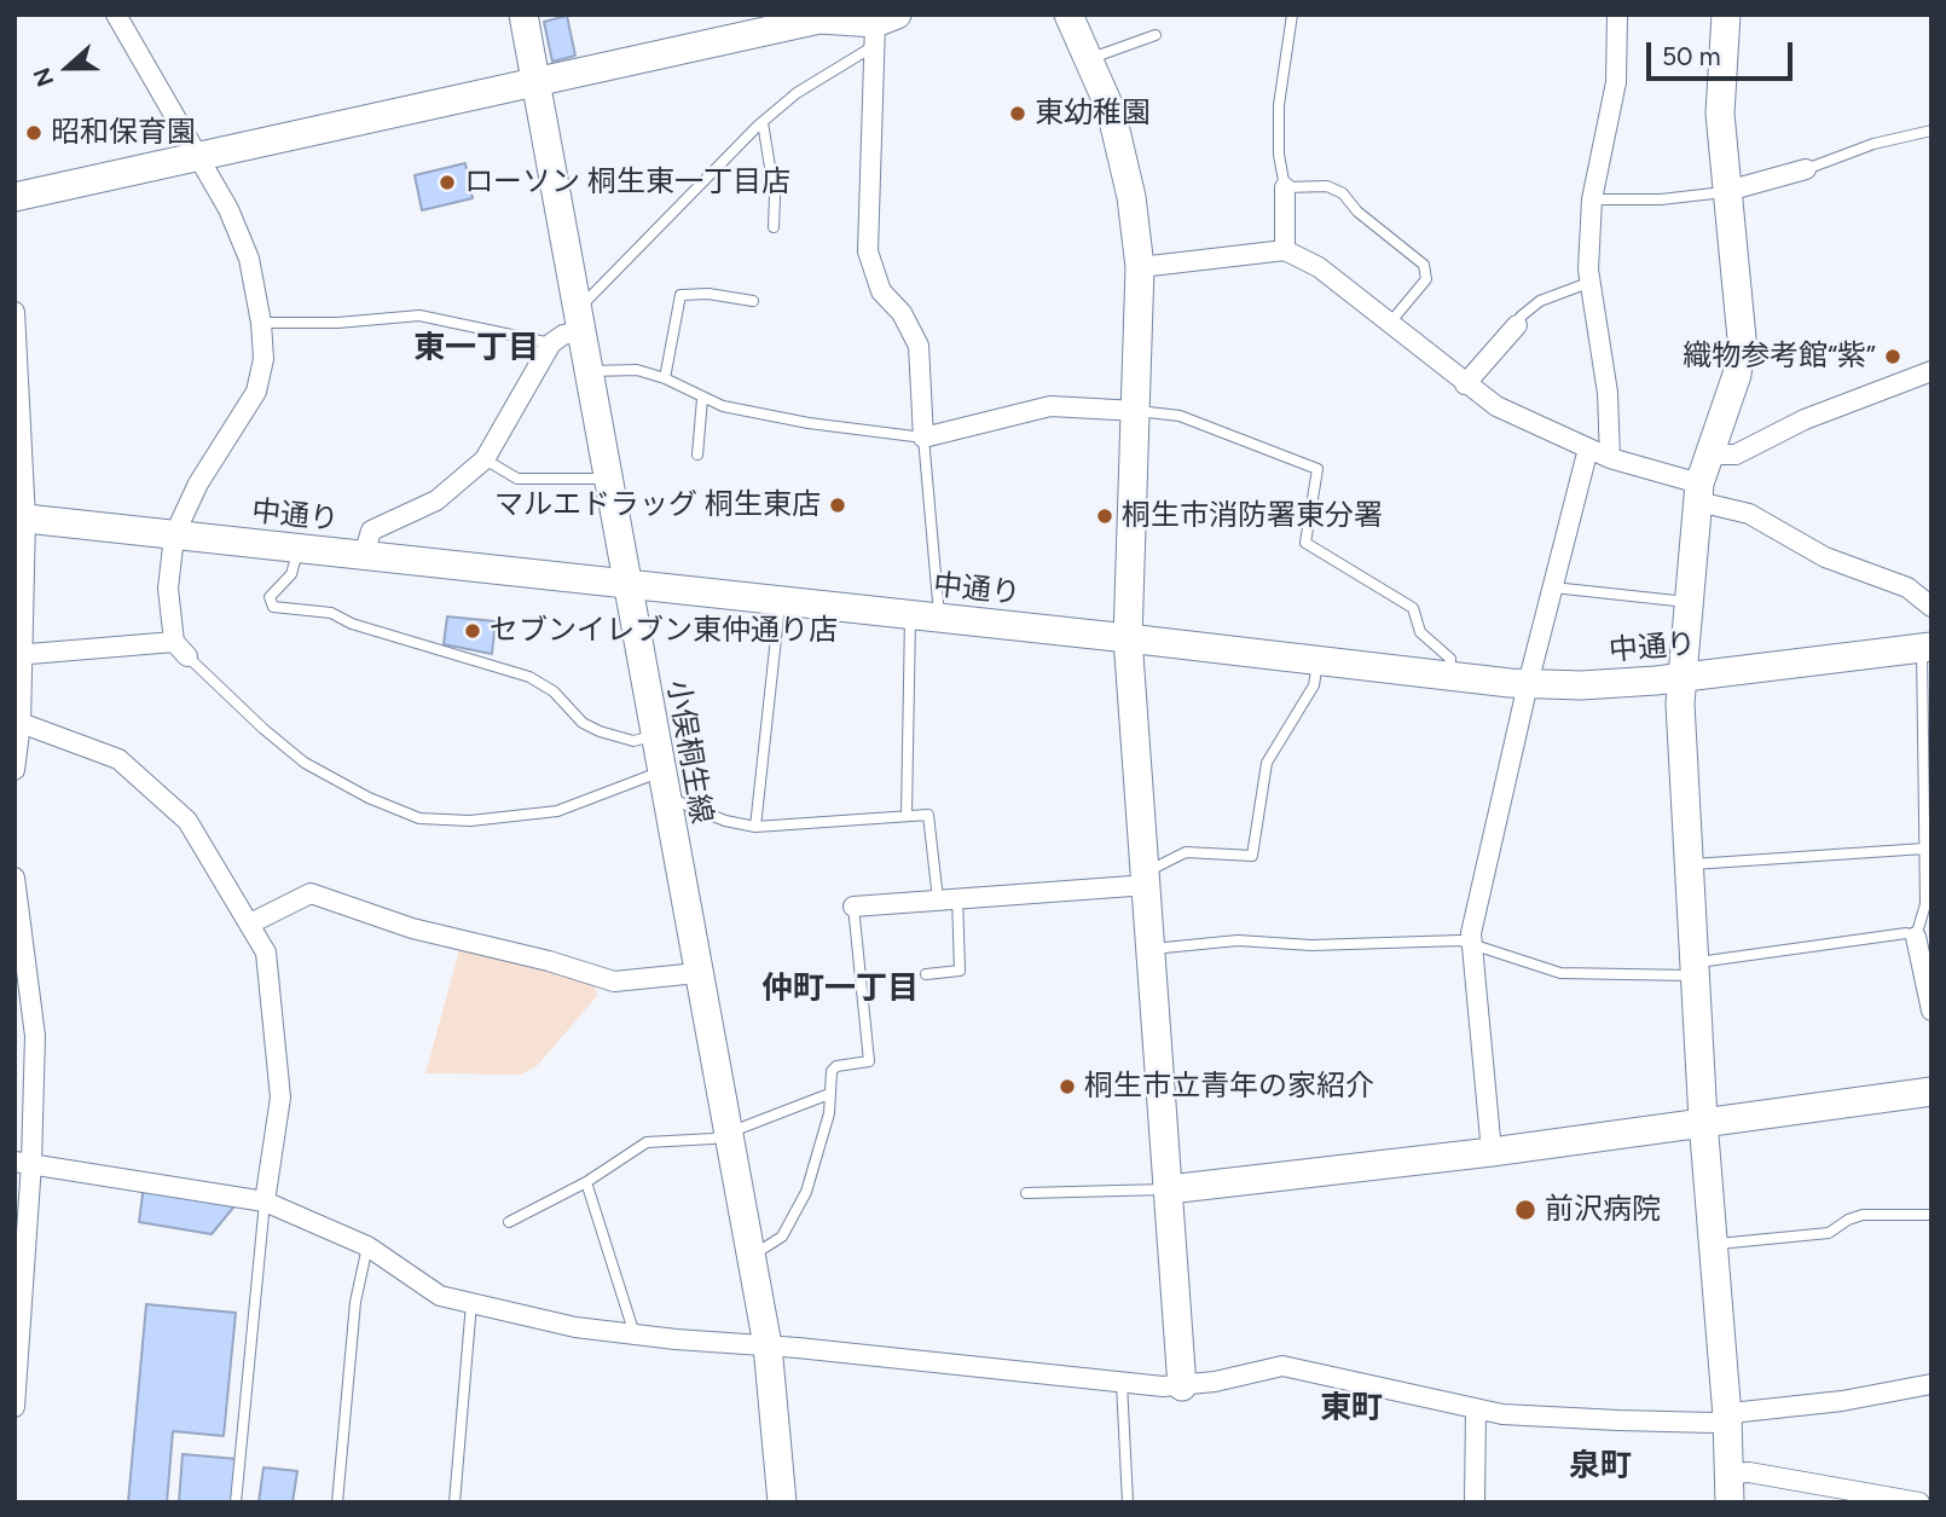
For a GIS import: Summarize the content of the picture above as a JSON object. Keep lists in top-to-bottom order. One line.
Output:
{"streets":{"street":["中通り","小俣桐生線"]},"crossings":[["中通り","小俣桐生線"]],"districts":["東一丁目","仲町一丁目","東町","泉町"],"places":["東幼稚園","昭和保育園","ローソン 桐生東一丁目店","織物参考館“紫”","マルエドラッグ 桐生東店","桐生市消防署東分署","セブンイレブン東仲通り店","桐生市立青年の家紹介","前沢病院"],"scale_bar":"50 m","north":"left"}
